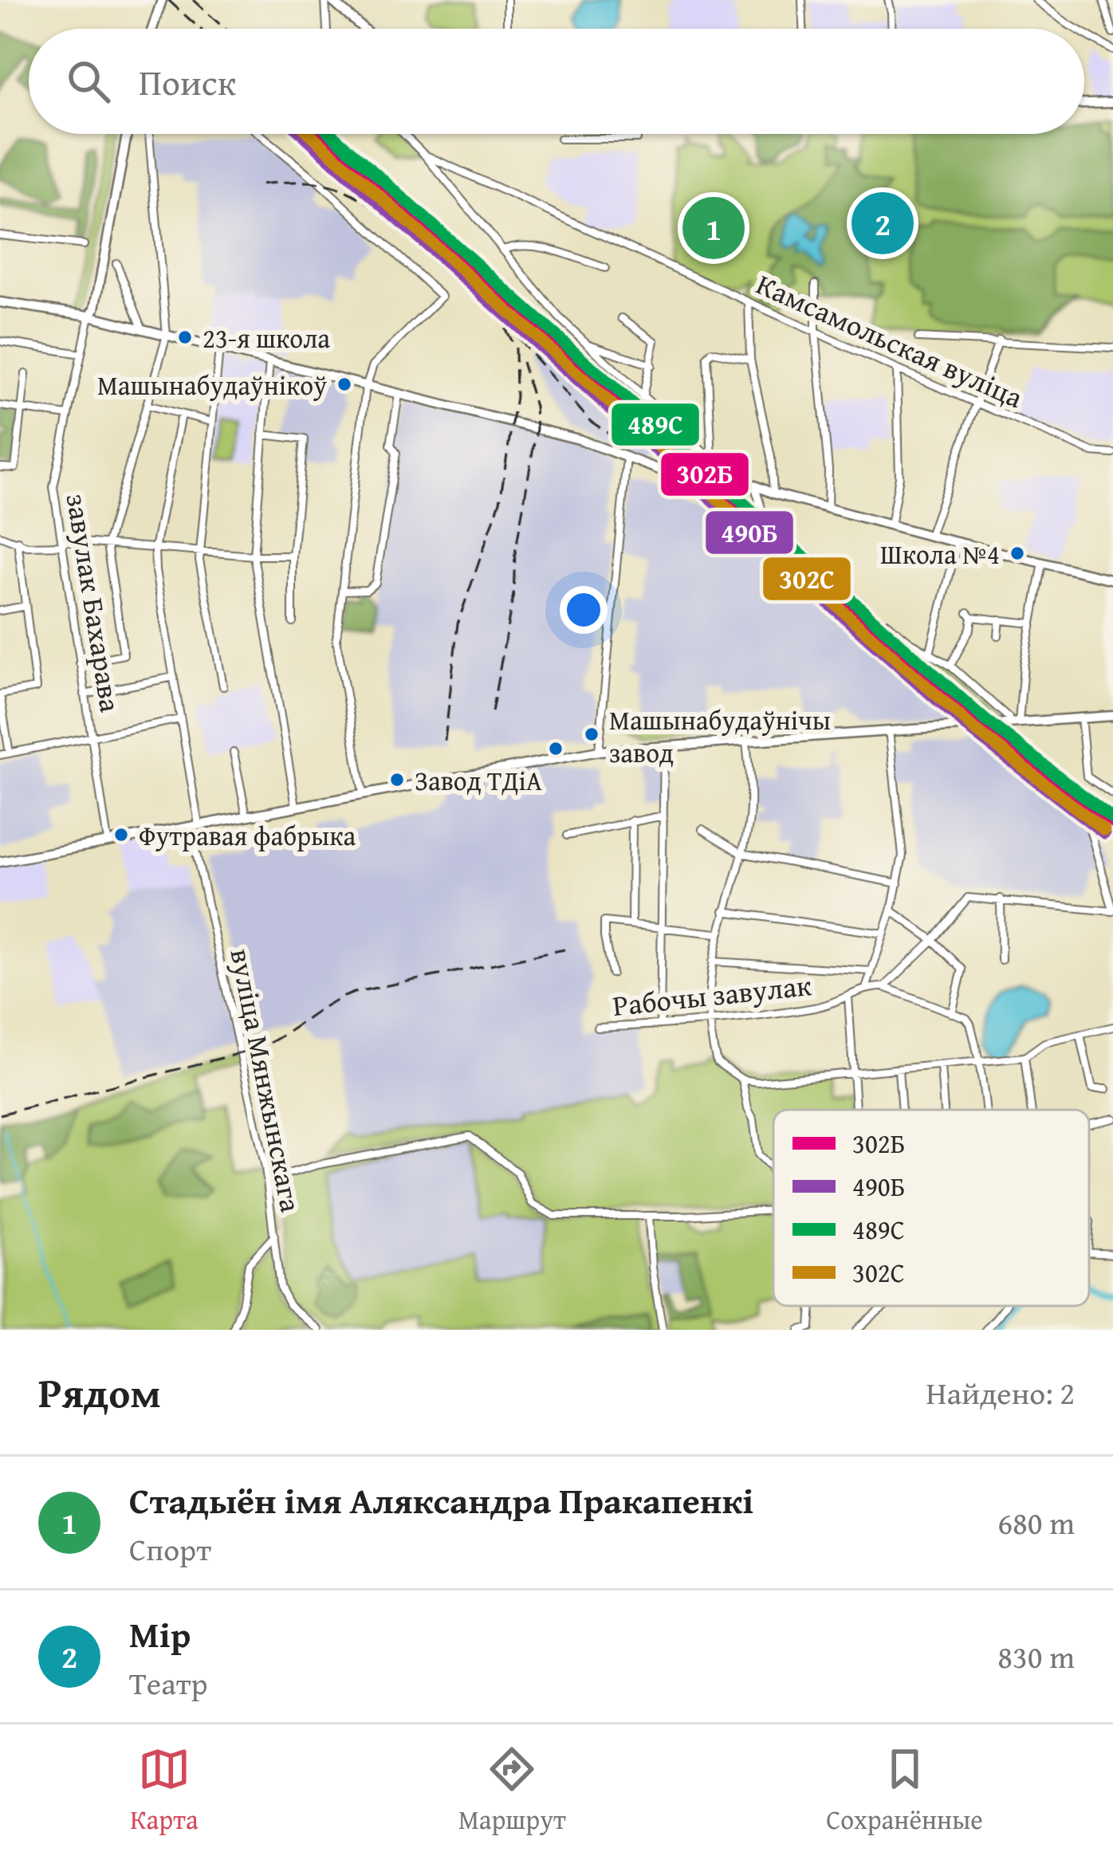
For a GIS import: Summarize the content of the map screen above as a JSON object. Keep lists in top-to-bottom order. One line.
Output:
{"streets":{"street":["Камсамольская вуліца","завулак Бахарава","Рабочы завулак","вуліца Мянжынскага"]},"places":["23-я школа","Машынабудаўнікоў","Школа №4","Машынабудаўнічы завод","Завод ТДіА","Футравая фабрыка"],"lines":["transit line 302Б","transit line 490Б","transit line 489С","transit line 302С"],"legend":["302Б","490Б","489С","302С"],"page":{"search":"Поиск","pins":["2","1"],"heading":["Рядом","Найдено: 2"],"list":[{"mark":"1","name":"Стадыён імя Аляксандра Пракапенкі","note":"Спорт","value":"680 m"},{"mark":"2","name":"Мір","note":"Театр","value":"830 m"}],"nav":["Карта","Маршрут","Сохранённые"]}}
